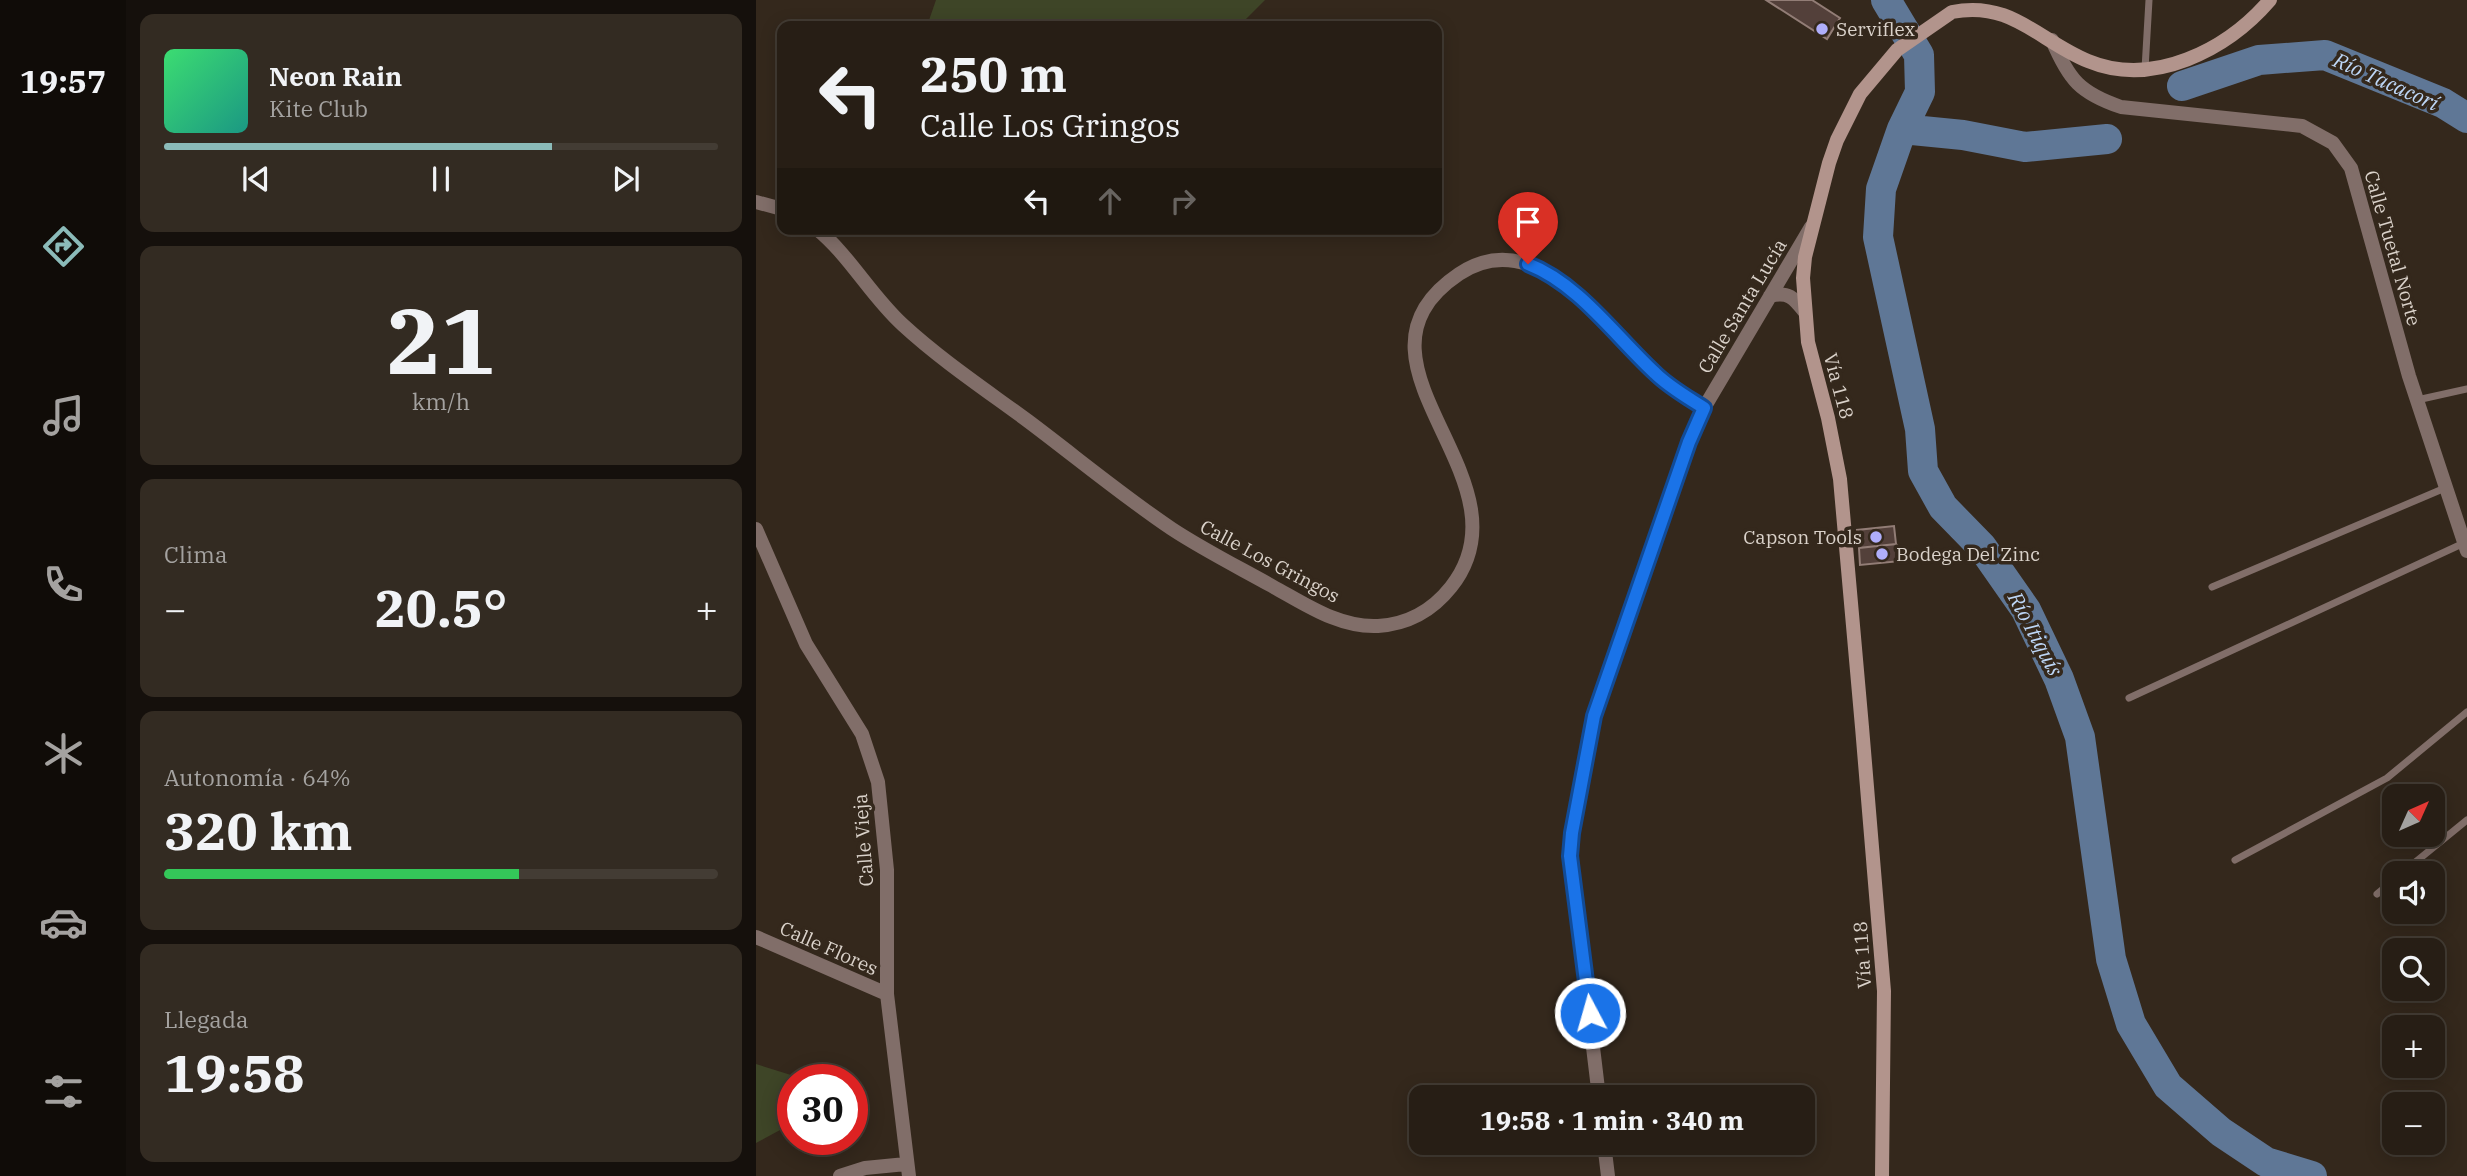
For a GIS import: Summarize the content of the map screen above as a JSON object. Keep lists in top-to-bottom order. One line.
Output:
{"streets":{"main road":["Vía 118"],"street":["Calle Tuetal Norte","Calle Santa Lucía","Calle Los Gringos","Calle Vieja","Calle Flores"]},"crossings":[["Calle Tuetal Norte","Vía 118"],["Calle Santa Lucía","Vía 118"],["Calle Santa Lucía","Calle Los Gringos"],["Calle Vieja","Calle Flores"]],"water":["Río Tacacorí","Río Itiquís"],"places":["Serviflex","Capson Tools","Bodega Del Zinc"],"north":"top right","page":{"tabs":"19:57","turn":["250 m","Calle Los Gringos"],"song":["Neon Rain","Kite Club"],"tile":[["21","km/h"],"Clima",["Autonomía · 64%","320 km"],["Llegada","19:58"]],"heat":["−","20.5°","+"],"map_buttons":["+","−"],"limit":"30","trip":"19:58 · 1 min · 340 m"}}
